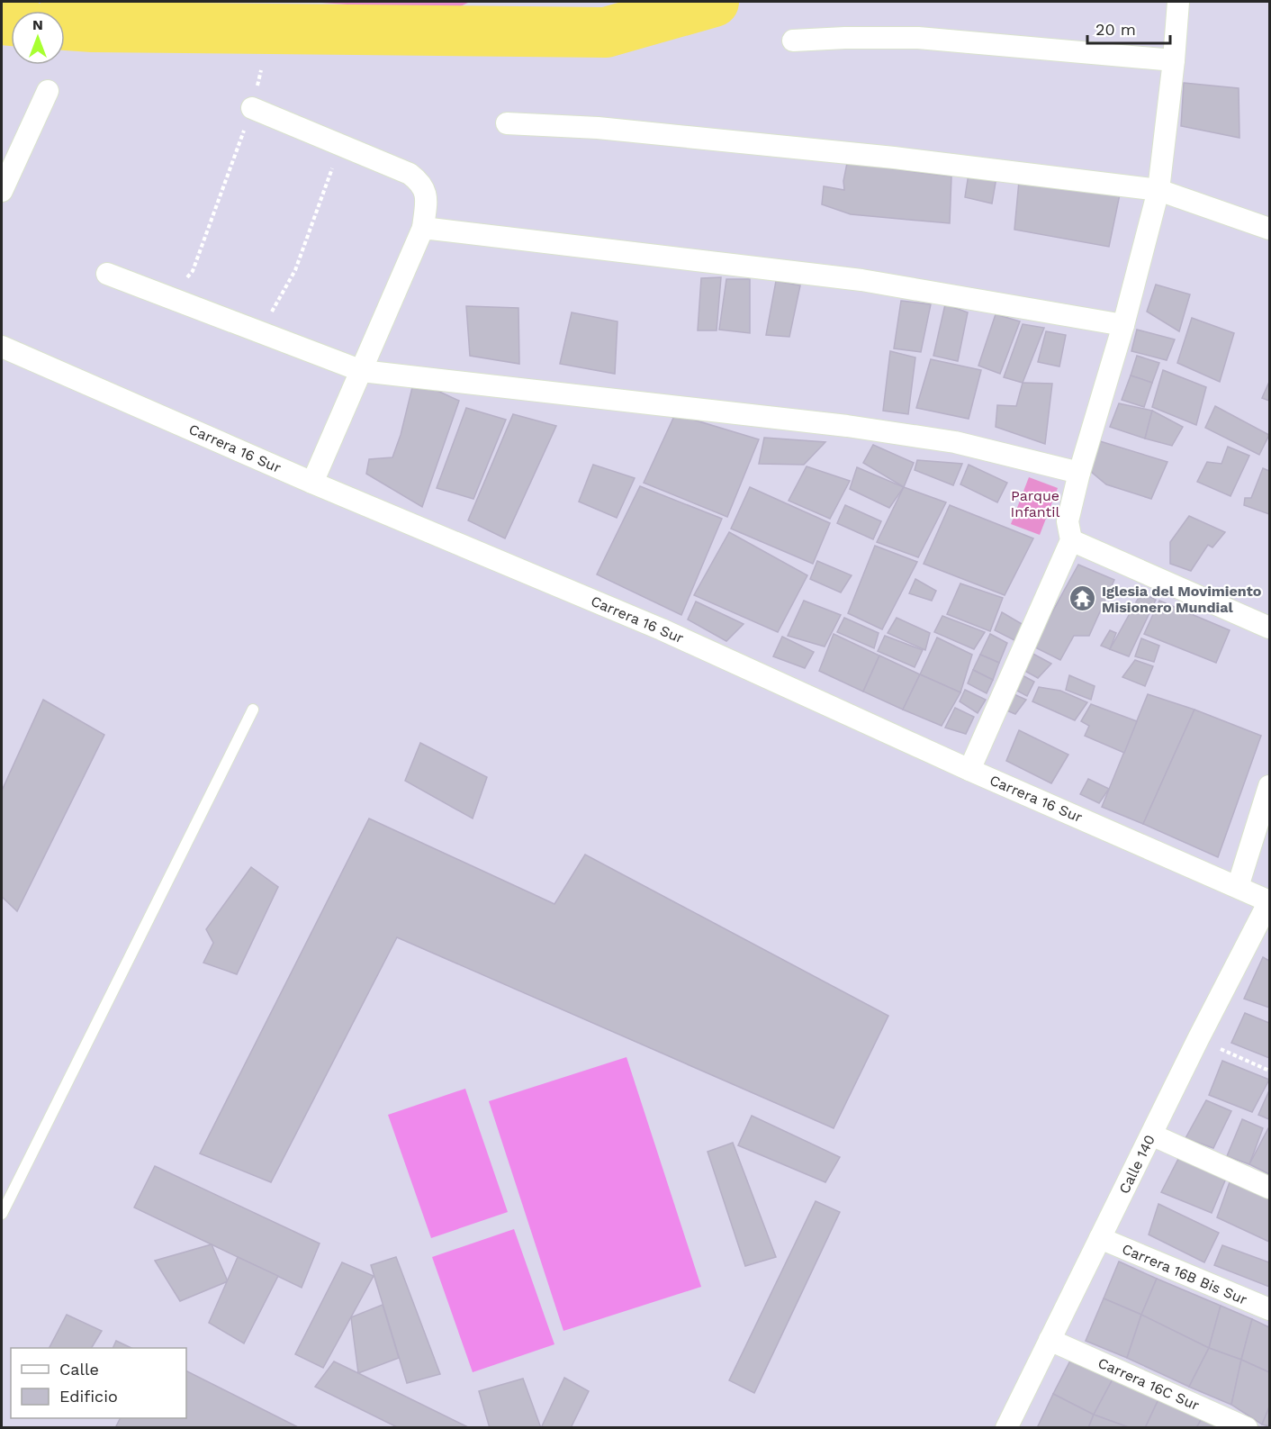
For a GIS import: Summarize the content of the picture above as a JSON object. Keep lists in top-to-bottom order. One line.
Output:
{"streets":{"street":["Carrera 16 Sur","Calle 140","Carrera 16B Bis Sur","Carrera 16C Sur"]},"crossings":[["Carrera 16 Sur","Calle 140"],["Calle 140","Carrera 16B Bis Sur"],["Calle 140","Carrera 16C Sur"]],"parks":["Parque Infantil"],"places":{"temple":["Iglesia del Movimiento Misionero Mundial"]},"legend":["Calle","Edificio"],"scale_bar":"20 m","north":"top"}
